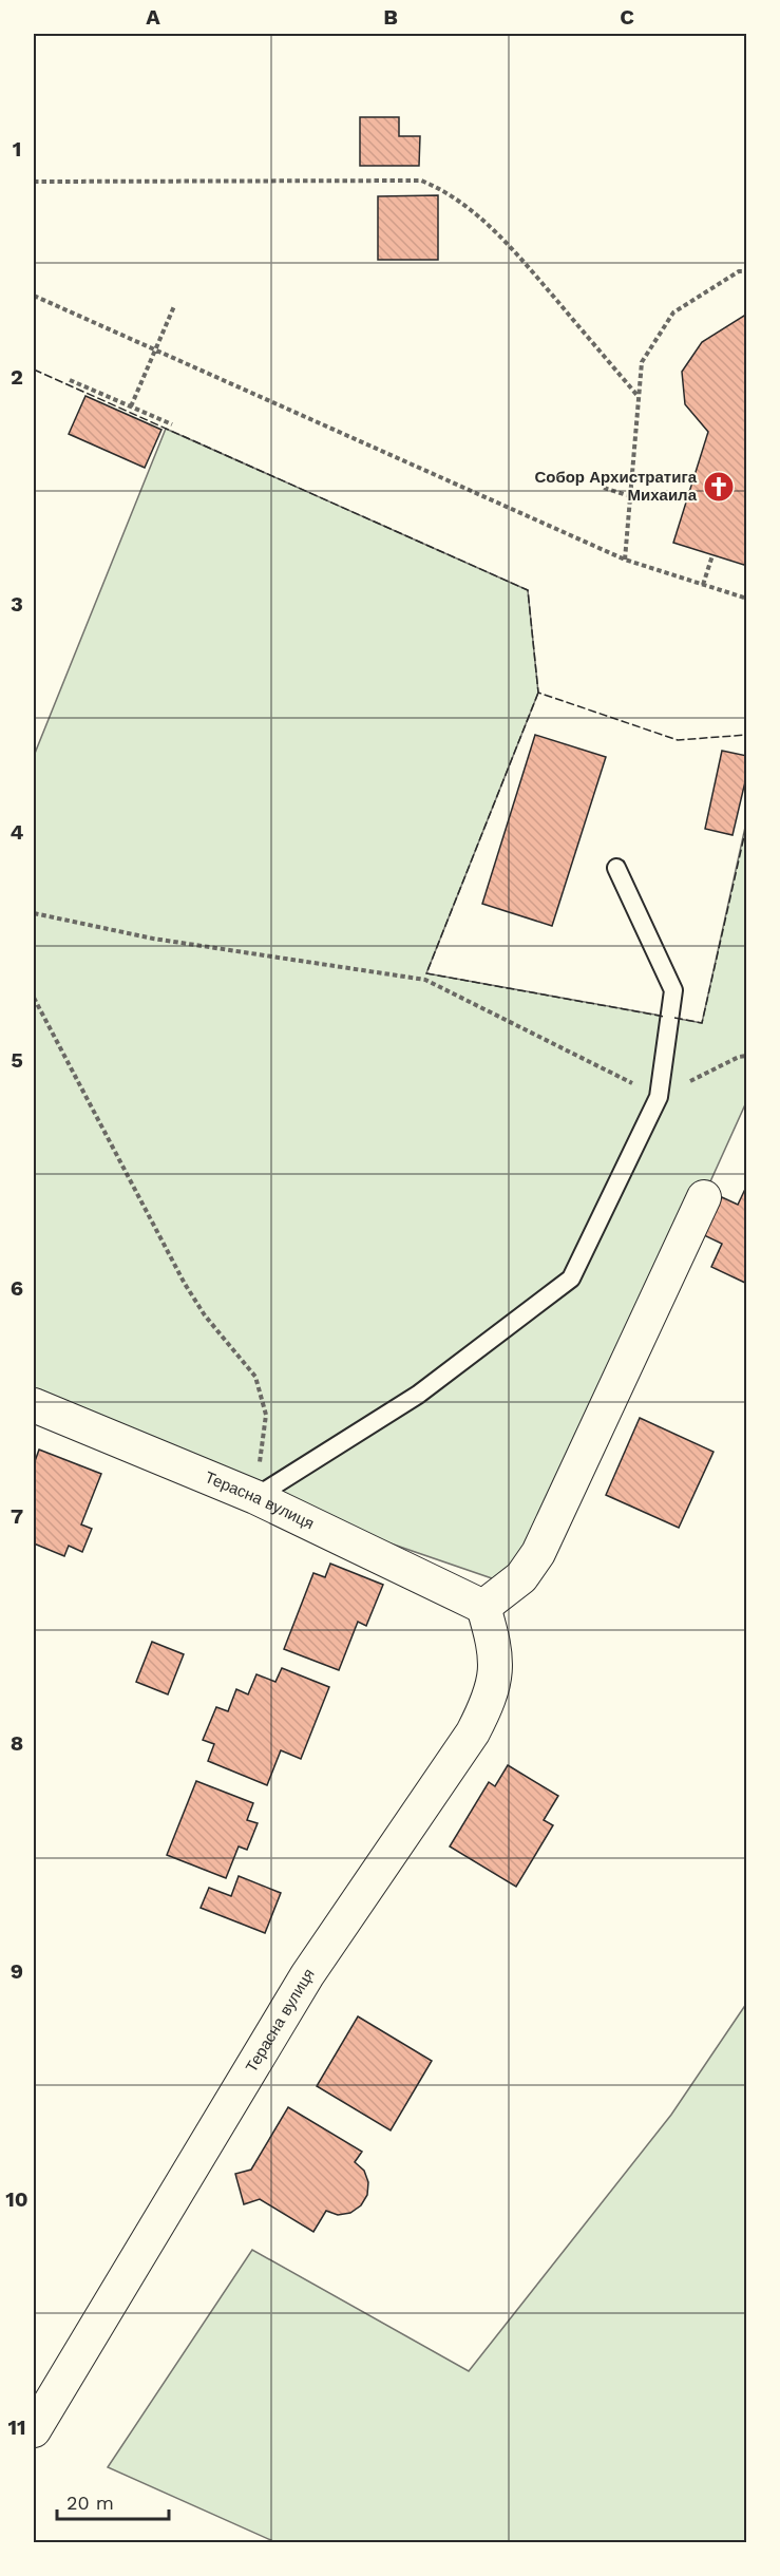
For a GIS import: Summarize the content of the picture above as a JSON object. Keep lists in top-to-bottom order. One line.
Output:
{"streets":{"street":["Терасна вулиця"]},"places":{"church":["Собор Архистратига Михаила"]},"scale_bar":"20 m","grid":{"columns":["A","B","C"],"rows":["1","2","3","4","5","6","7","8","9","10","11"]}}
